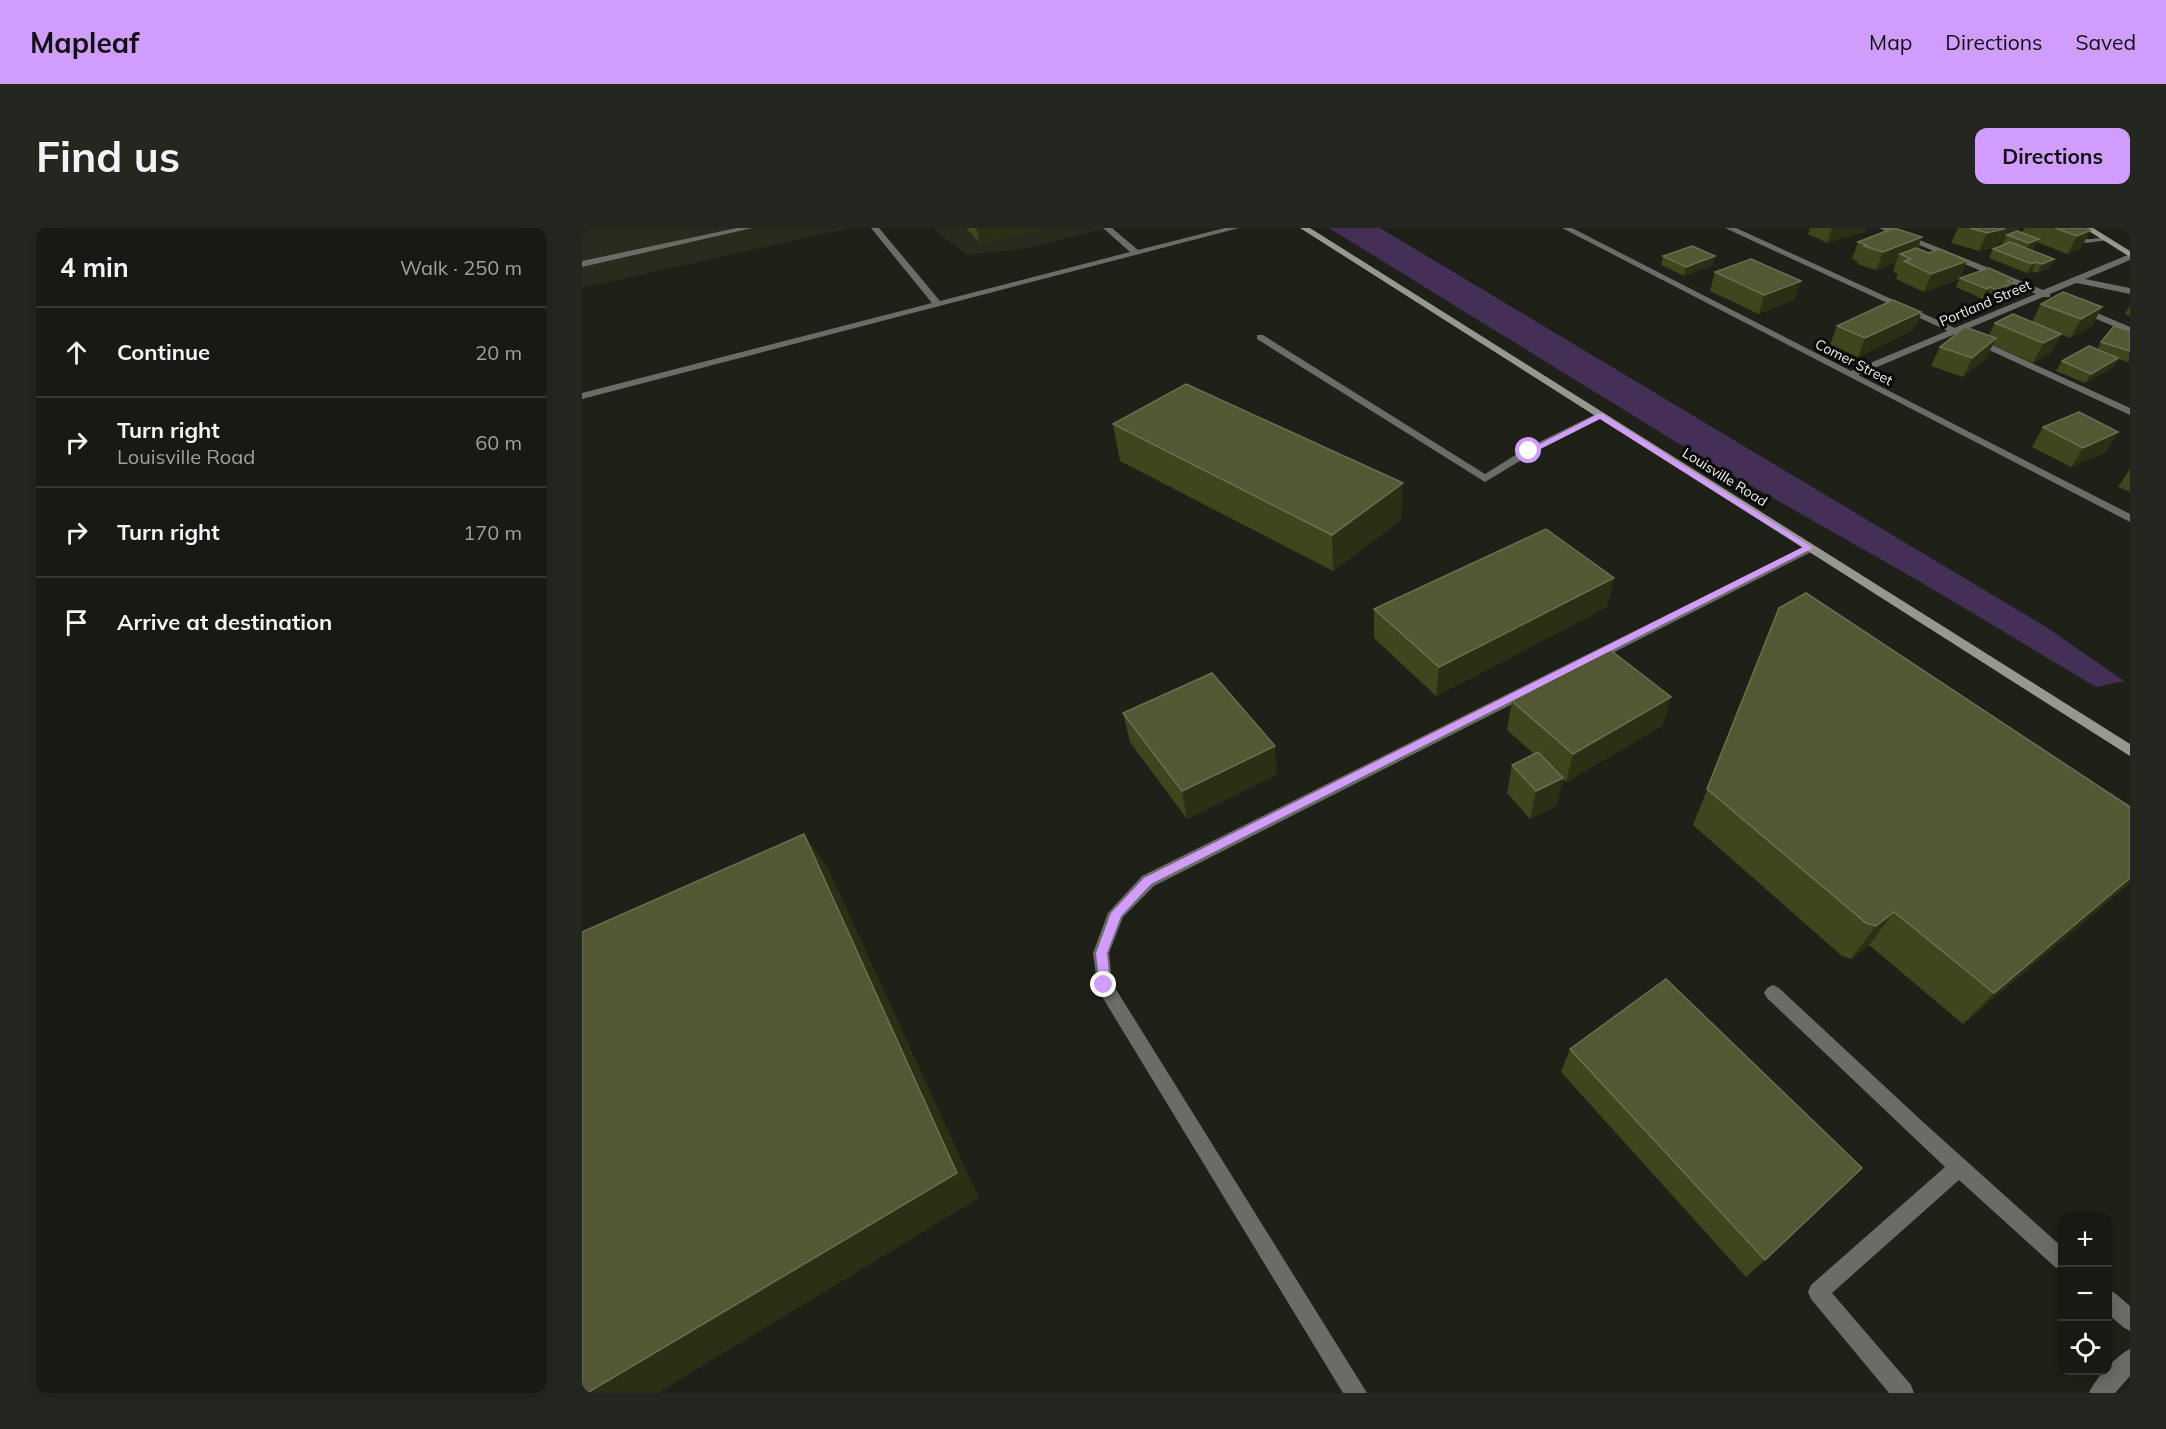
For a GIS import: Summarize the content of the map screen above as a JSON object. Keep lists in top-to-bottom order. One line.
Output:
{"streets":{"main road":["Louisville Road"],"street":["Portland Street","Comer Street"]},"crossings":[["Portland Street","Comer Street"]],"page":{"header":"Mapleaf","nav":["Map","Directions","Saved"],"buttons":"Directions","title":"Find us","heading":["4 min","Walk · 250 m"],"list":[["Continue","20 m"],["Turn right","Louisville Road","60 m"],["Turn right","170 m"],"Arrive at destination"],"map_buttons":["+","−"]}}
